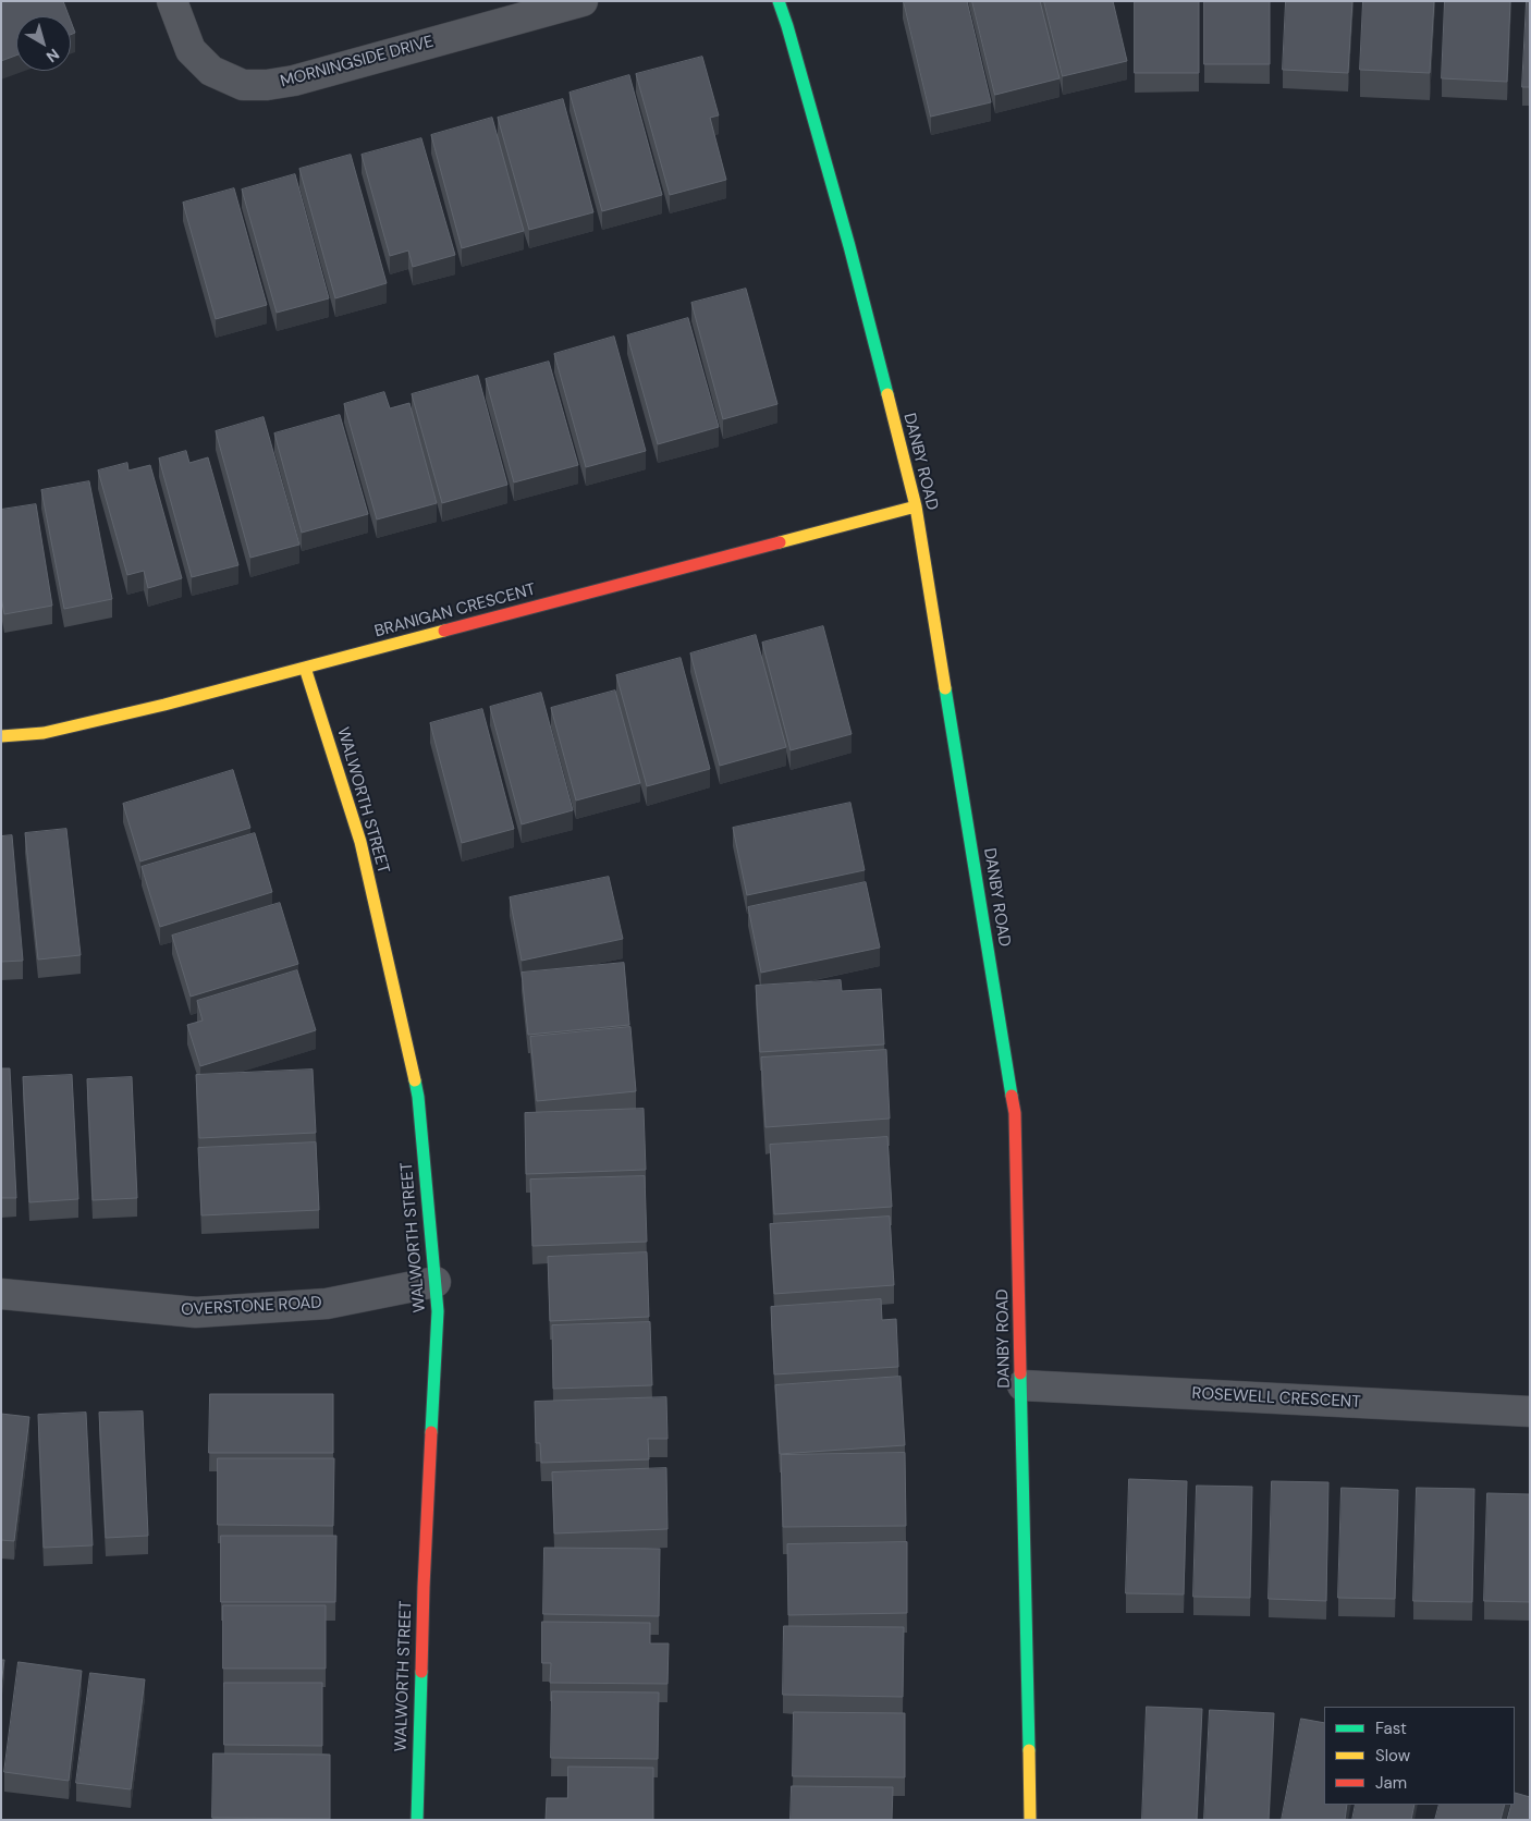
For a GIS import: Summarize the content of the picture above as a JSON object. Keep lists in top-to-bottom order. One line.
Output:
{"streets":{"street":["MORNINGSIDE DRIVE","DANBY ROAD","BRANIGAN CRESCENT","WALWORTH STREET","OVERSTONE ROAD","ROSEWELL CRESCENT"]},"crossings":[["DANBY ROAD","BRANIGAN CRESCENT"],["DANBY ROAD","ROSEWELL CRESCENT"],["BRANIGAN CRESCENT","WALWORTH STREET"],["WALWORTH STREET","OVERSTONE ROAD"]],"legend":["Fast","Slow","Jam"],"north":"bottom right"}
